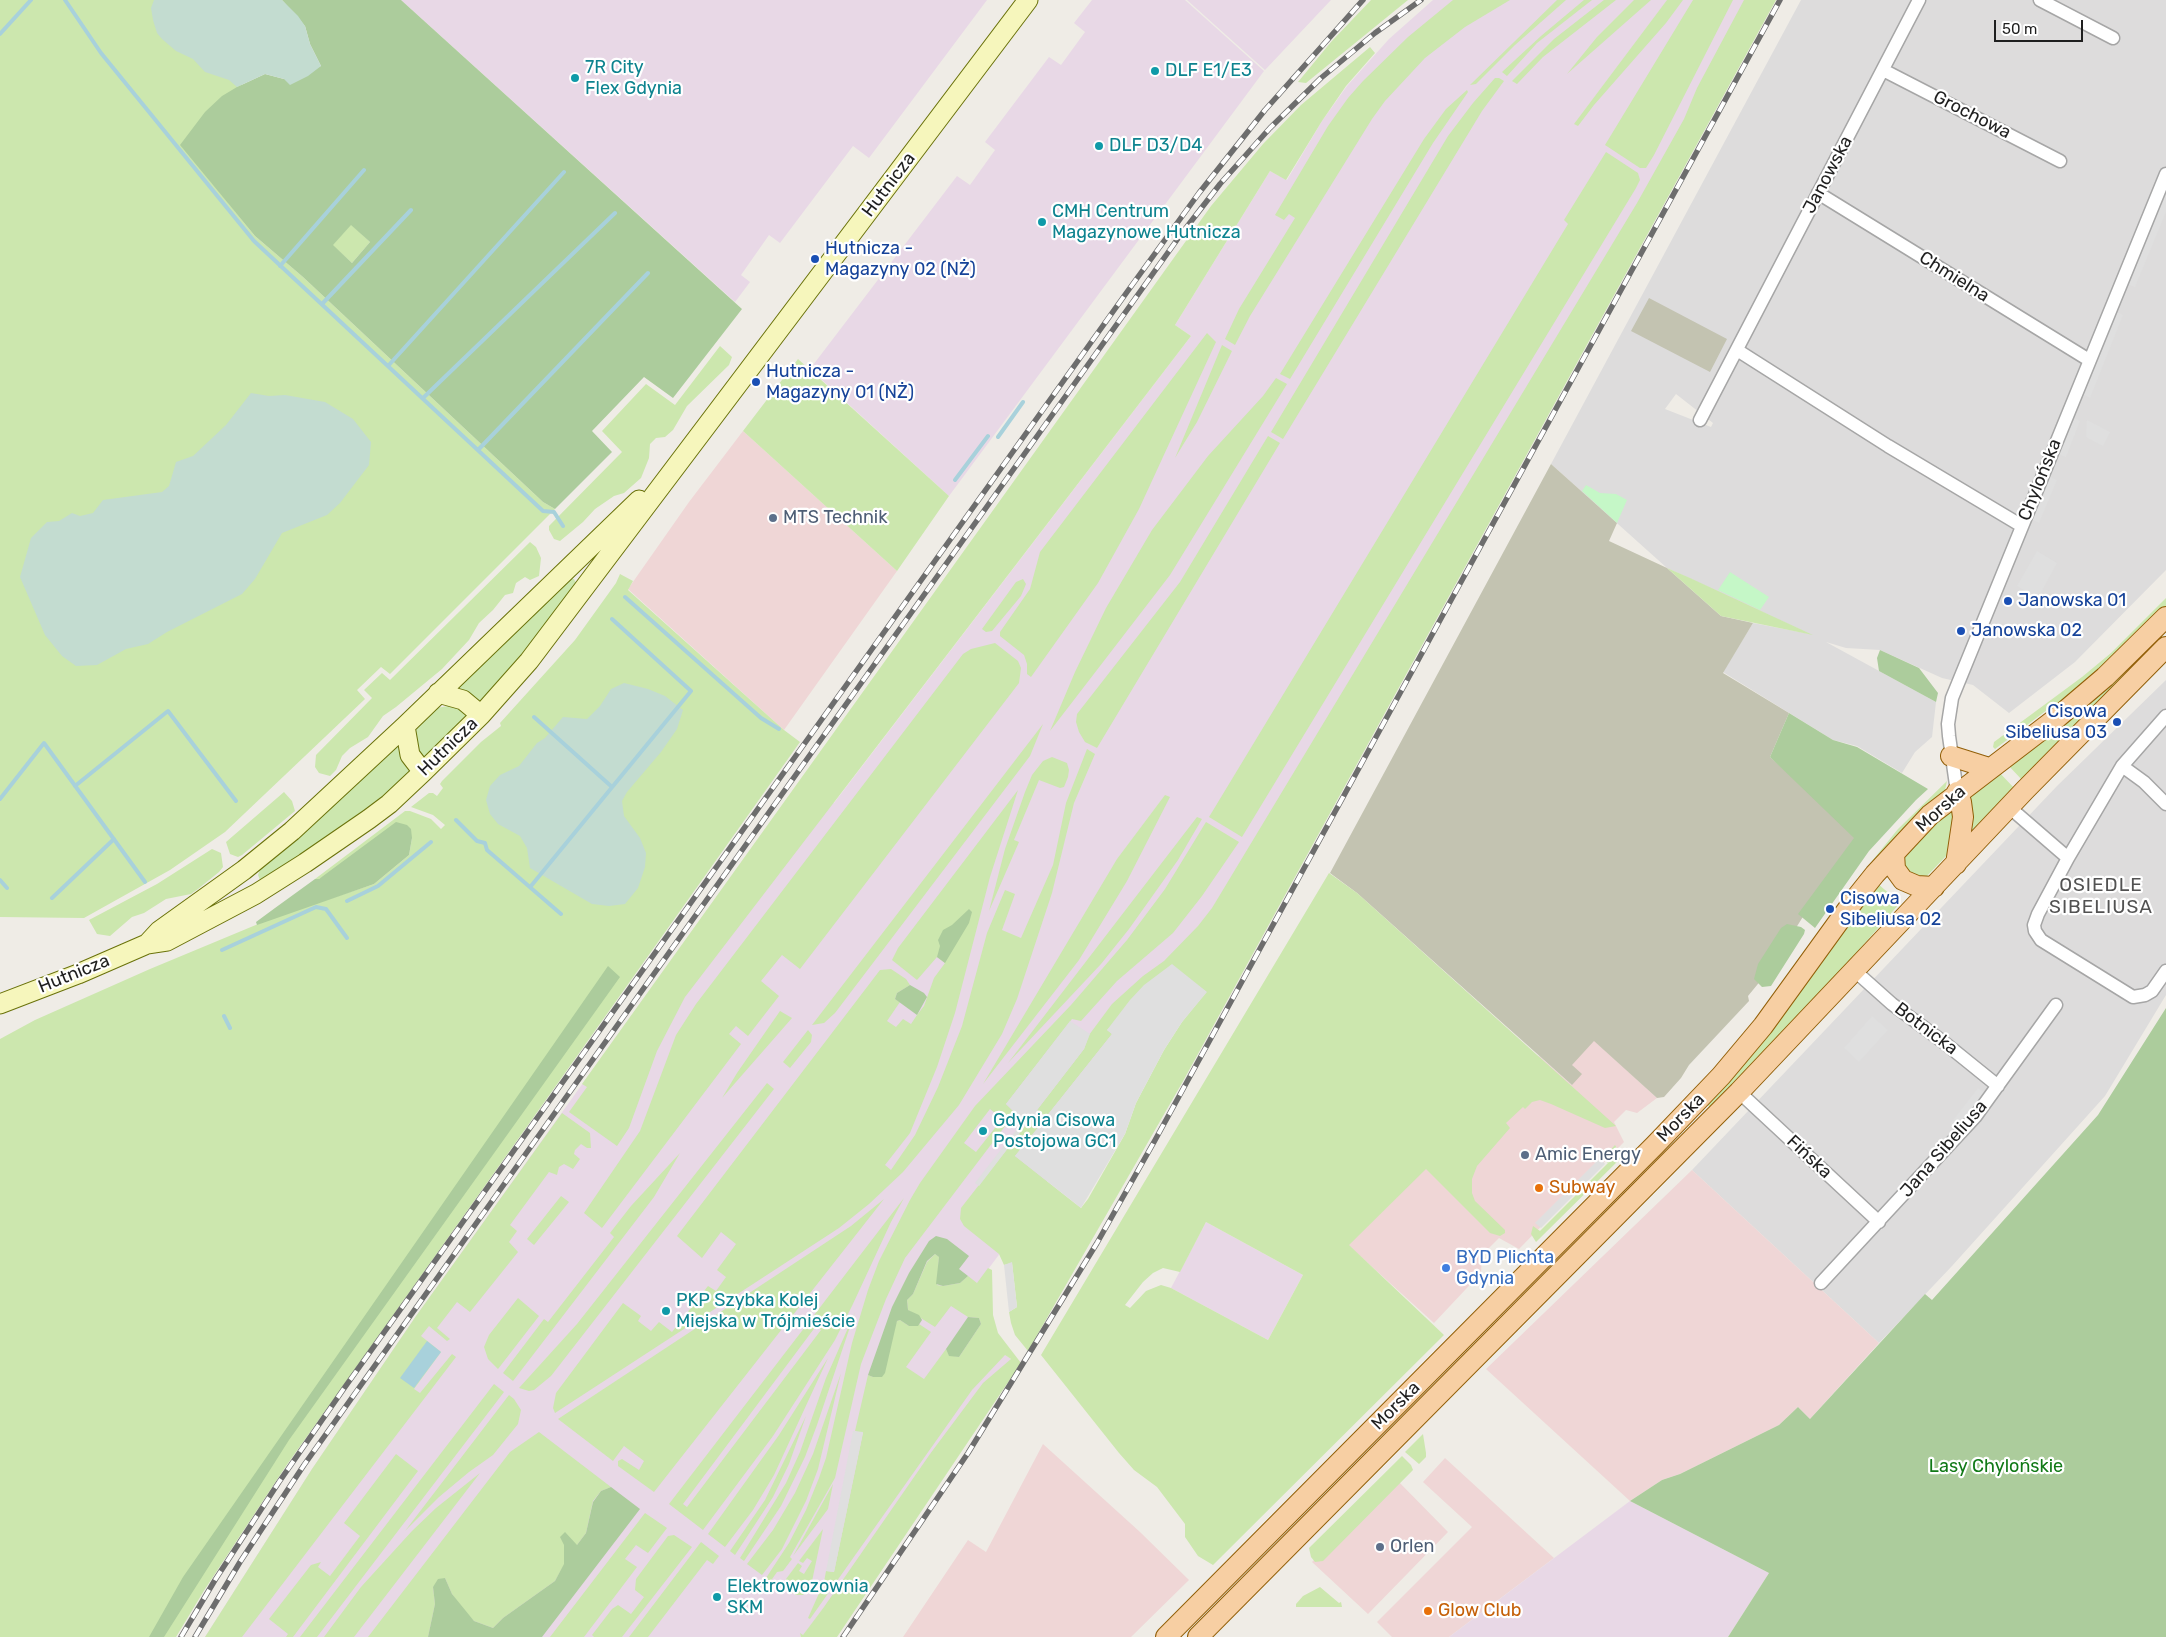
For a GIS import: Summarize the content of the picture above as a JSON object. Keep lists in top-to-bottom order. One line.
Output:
{"streets":{"main road":["Hutnicza","Morska"],"street":["Grochowa","Janowska","Chmielna","Chylońska","Botnicka","Jana Sibeliusa","Fińska"]},"crossings":[["Grochowa","Janowska"],["Janowska","Chmielna"],["Chmielna","Chylońska"],["Chylońska","Morska"],["Morska","Botnicka"],["Morska","Fińska"],["Botnicka","Jana Sibeliusa"],["Jana Sibeliusa","Fińska"]],"districts":["OSIEDLE SIBELIUSA"],"parks":["Lasy Chylońskie"],"places":["DLF E1/E3","7R City Flex Gdynia","DLF D3/D4","CMH Centrum Magazynowe Hutnicza","Hutnicza - Magazyny 02 (NŻ)","Hutnicza - Magazyny 01 (NŻ)","MTS Technik","Janowska 01","Janowska 02","Cisowa Sibeliusa 03","Cisowa Sibeliusa 02","Gdynia Cisowa Postojowa GC1","Amic Energy","Subway","BYD Plichta Gdynia","PKP Szybka Kolej Miejska w Trójmieście","Orlen","Elektrowozownia SKM","Glow Club"],"scale_bar":"50 m"}
